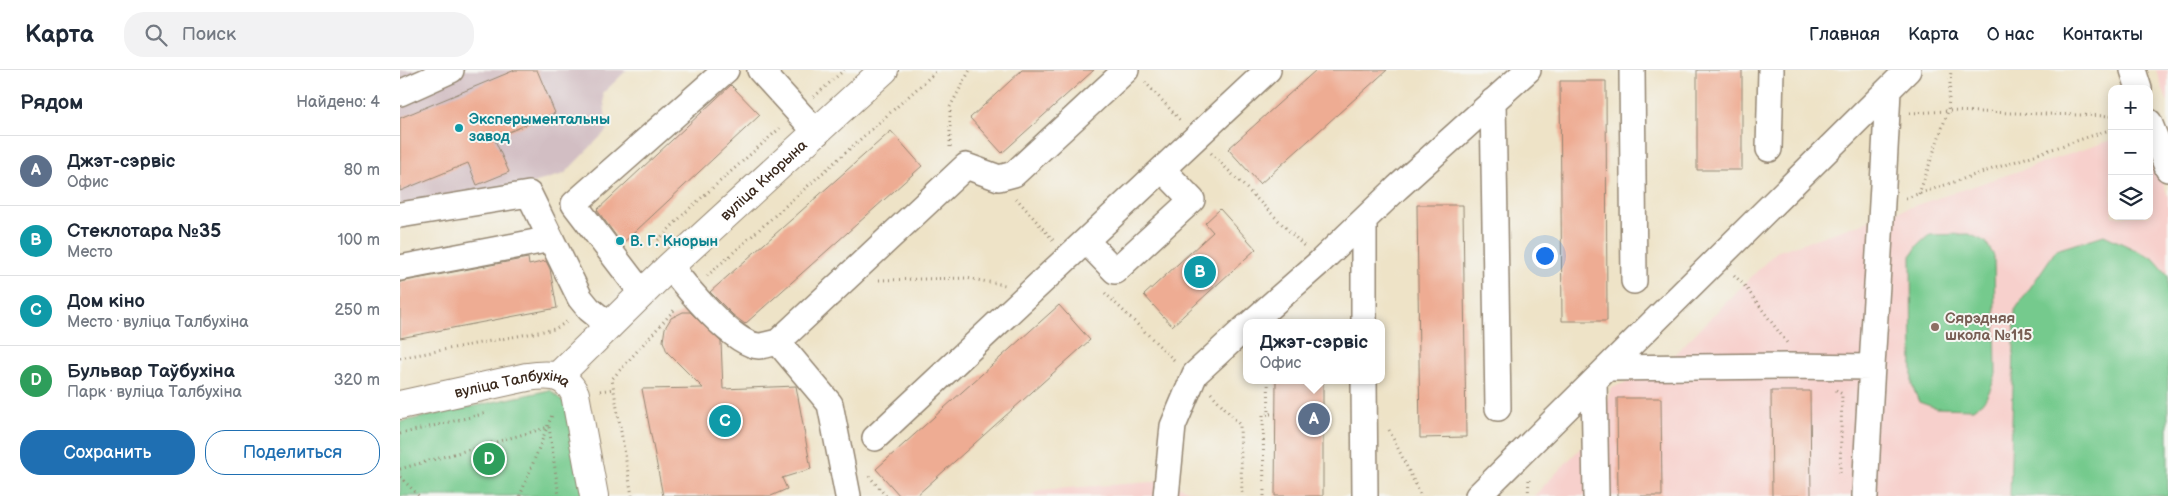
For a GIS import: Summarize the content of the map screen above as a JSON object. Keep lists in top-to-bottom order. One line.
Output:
{"streets":{"main road":["вуліца Кнорына","вуліца Талбухіна"]},"crossings":[["вуліца Кнорына","вуліца Талбухіна"]],"places":["Эксперыментальны завод","В. Г. Кнорын","Сярэдняя школа №115"],"page":{"header":"Карта","search":"Поиск","nav":["Главная","Карта","О нас","Контакты"],"heading":["Рядом","Найдено: 4"],"map_buttons":["+","−"],"list":[{"mark":"A","name":"Джэт-сэрвіс","note":"Офис","value":"80 m"},{"mark":"B","name":"Стеклотара №35","note":"Место","value":"100 m"},{"mark":"C","name":"Дом кіно","note":"Место · вуліца Талбухіна","value":"250 m"},{"mark":"D","name":"Бульвар Таўбухіна","note":"Парк · вуліца Талбухіна","value":"320 m"}],"pins":["B","A","C","D"],"popup":["Джэт-сэрвіс","Офис"],"buttons":["Сохранить","Поделиться"]}}
